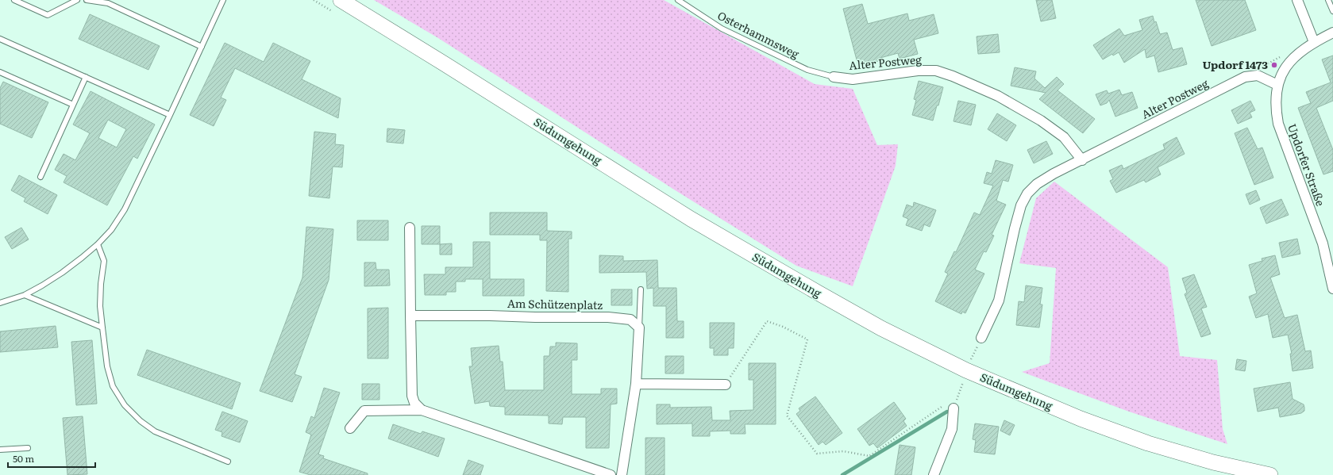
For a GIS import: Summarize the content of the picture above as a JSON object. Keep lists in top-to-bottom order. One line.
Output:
{"streets":{"main road":["Südumgehung"],"street":["Alter Postweg","Updorfer Straße","Am Schützenplatz"],"lane":["Osterhammsweg"]},"crossings":[["Osterhammsweg","Alter Postweg"]],"places":["Updorf 1473"],"scale_bar":"50 m"}
